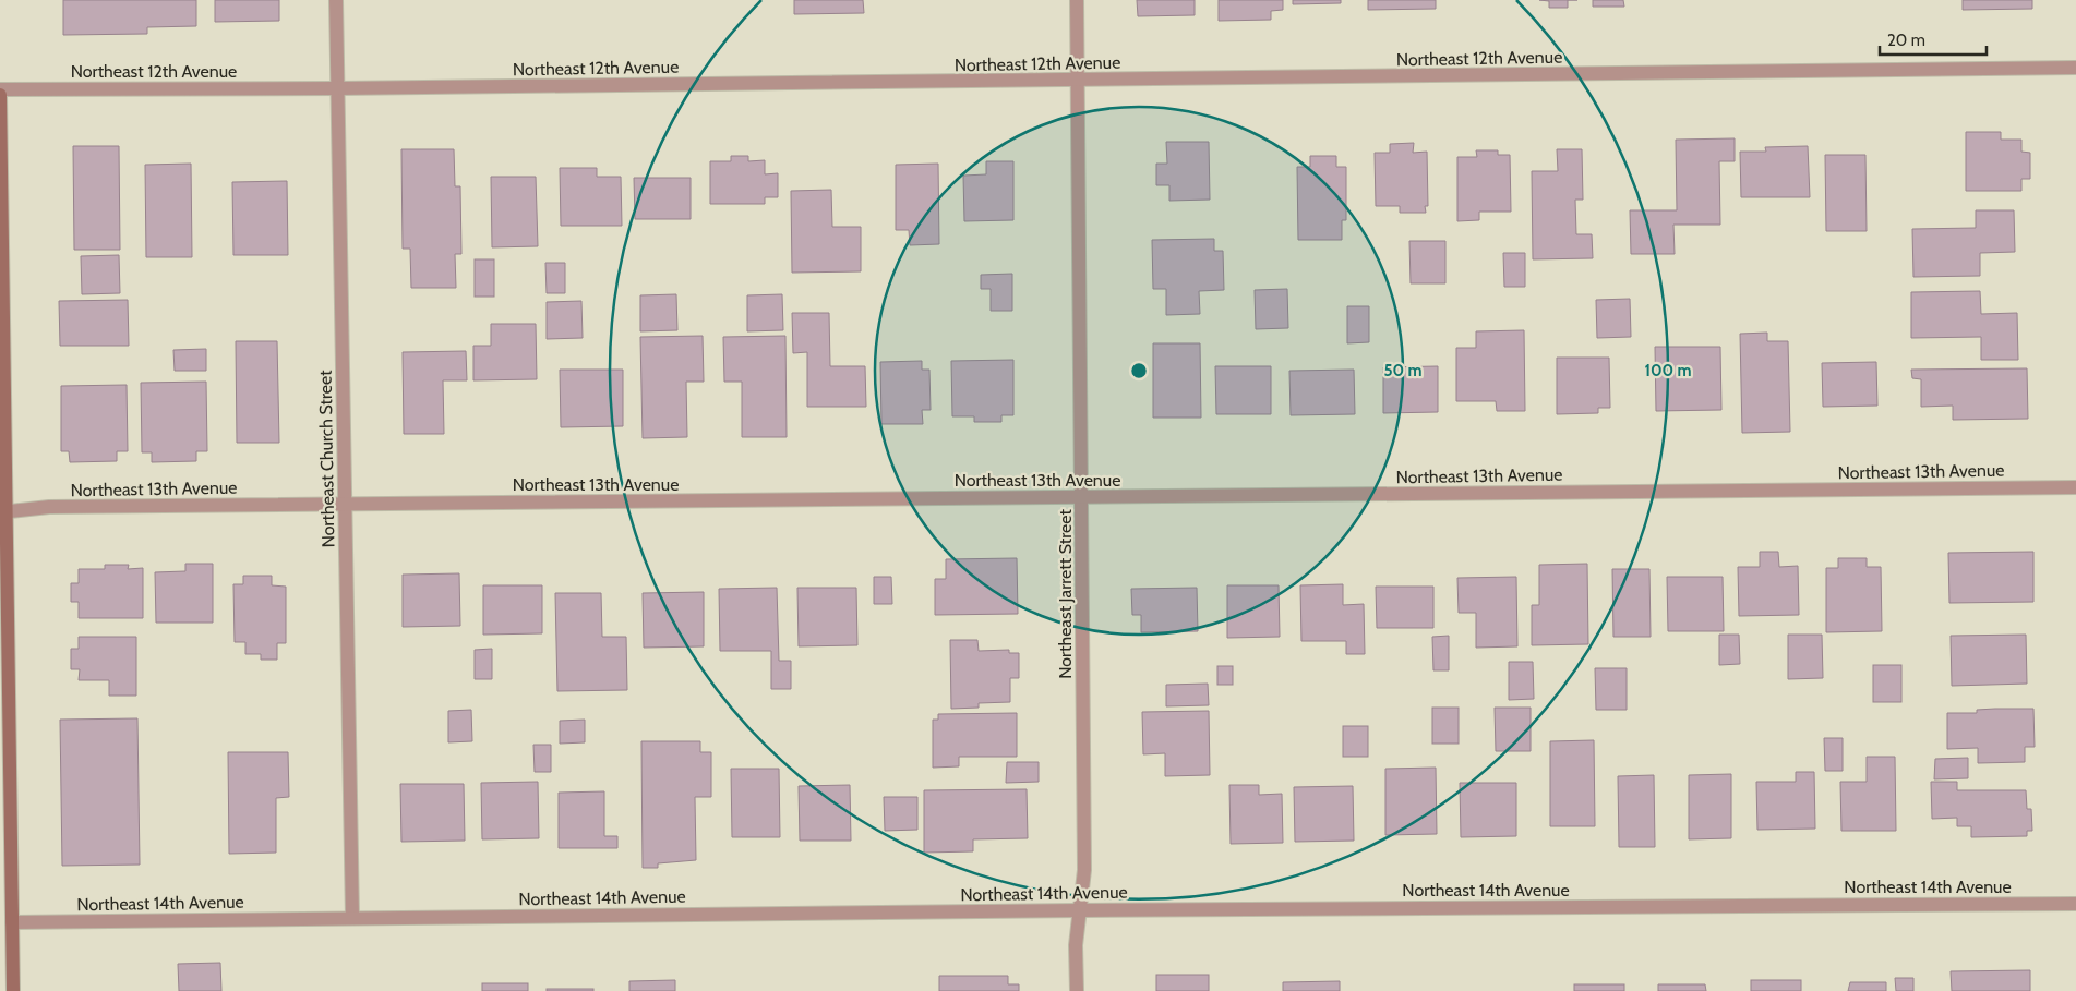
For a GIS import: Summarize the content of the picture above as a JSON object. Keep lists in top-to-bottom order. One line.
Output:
{"streets":{"street":["Northeast 12th Avenue","Northeast Church Street","Northeast 13th Avenue","Northeast Jarrett Street","Northeast 14th Avenue"]},"crossings":[["Northeast 12th Avenue","Northeast Church Street"],["Northeast 12th Avenue","Northeast Jarrett Street"],["Northeast Church Street","Northeast 13th Avenue"],["Northeast Church Street","Northeast 14th Avenue"],["Northeast 13th Avenue","Northeast Jarrett Street"],["Northeast Jarrett Street","Northeast 14th Avenue"]],"scale_bar":"20 m","rings":["50 m","100 m"]}
